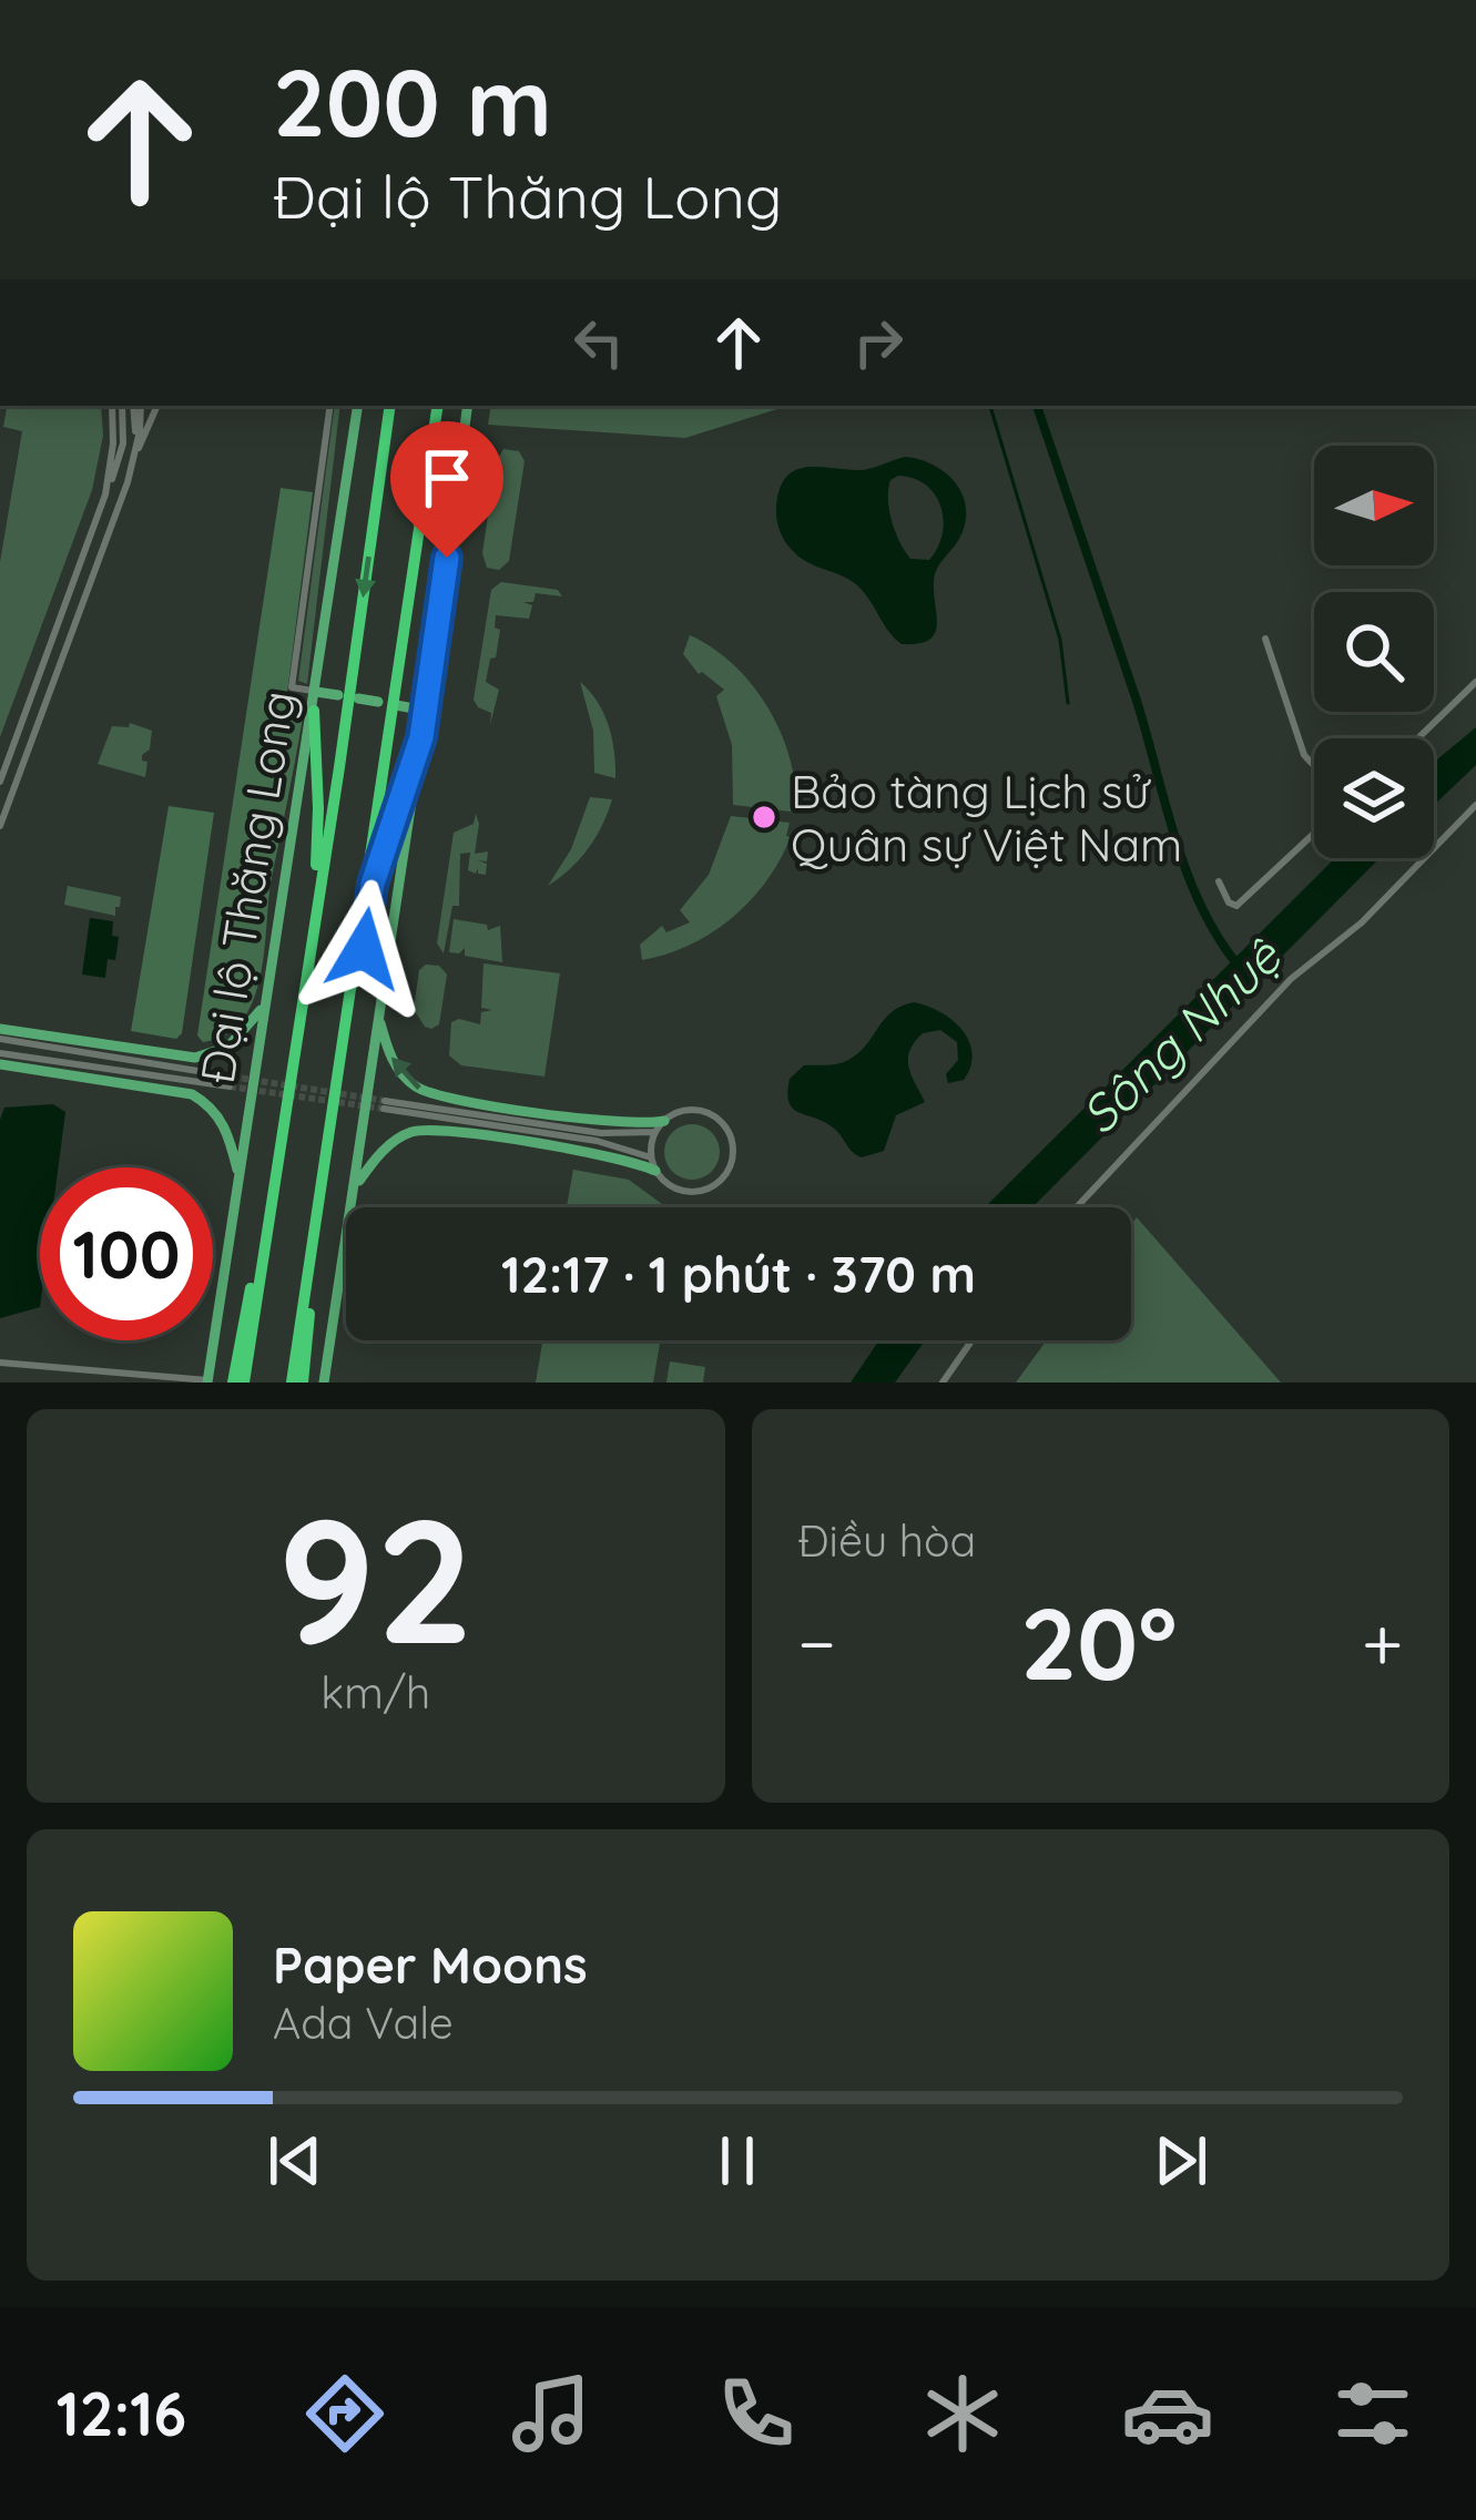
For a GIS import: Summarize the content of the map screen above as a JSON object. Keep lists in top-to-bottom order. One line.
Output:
{"streets":{"main road":["Đại lộ Thăng Long"]},"water":["Sông Nhuệ"],"places":["Bảo tàng Lịch sử Quân sự Việt Nam"],"north":"right","page":{"turn":["200 m","Đại lộ Thăng Long"],"limit":"100","trip":"12:17 · 1 phút · 370 m","tile":[["92","km/h"],"Điều hòa"],"heat":["−","20°","+"],"song":["Paper Moons","Ada Vale"],"tabs":"12:16"}}
